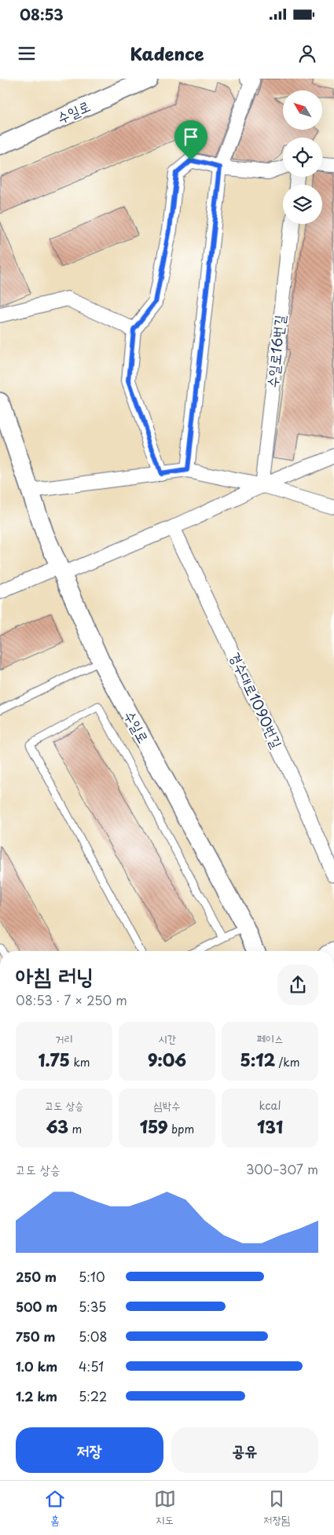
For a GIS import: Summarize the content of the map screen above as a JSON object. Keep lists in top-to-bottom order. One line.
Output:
{"streets":{"street":["수일로","수일로16번길","경수대로1090번길"]},"north":"top left","page":{"status":"08:53","header":"Kadence","heading":["아침 러닝","08:53 · 7 × 250 m"],"stats":[["거리","1.75 km"],["시간","9:06"],["페이스","5:12 /km"],["고도 상승","63 m"],["심박수","159 bpm"],["kcal","131"]],"chart":["고도 상승","300–307 m"],"list":[{"name":"250 m","note":"5:10"},{"name":"500 m","note":"5:35"},{"name":"750 m","note":"5:08"},{"name":"1.0 km","note":"4:51"},{"name":"1.2 km","note":"5:22"}],"buttons":["저장","공유"],"tabs":["홈","지도","저장됨"]}}
